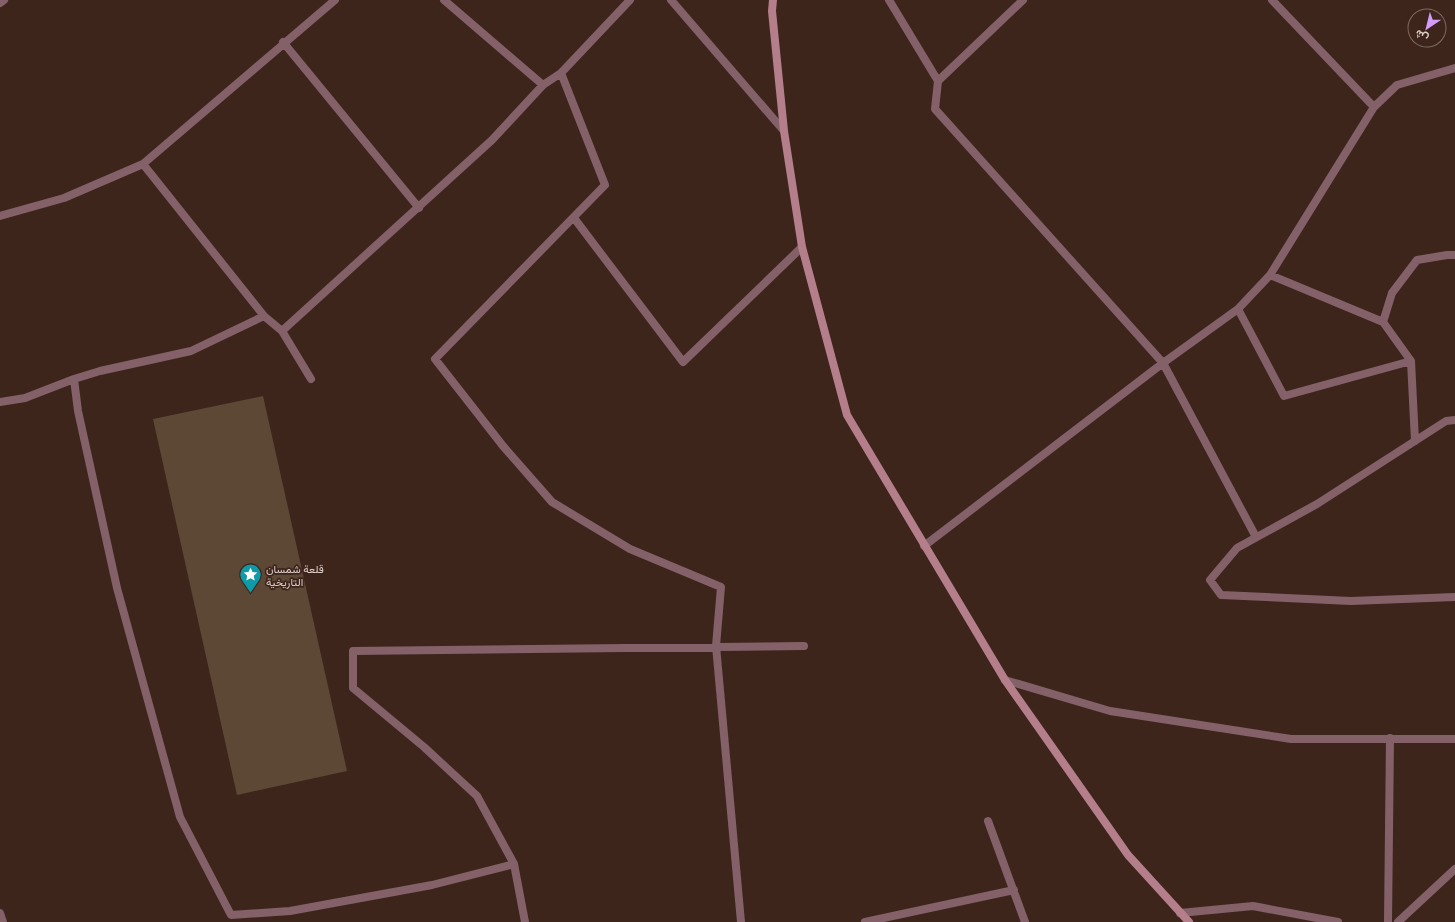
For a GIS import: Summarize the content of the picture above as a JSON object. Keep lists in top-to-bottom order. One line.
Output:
{"places":{"place":["قلعة شمسان التاريخية"]},"north":"bottom left"}
